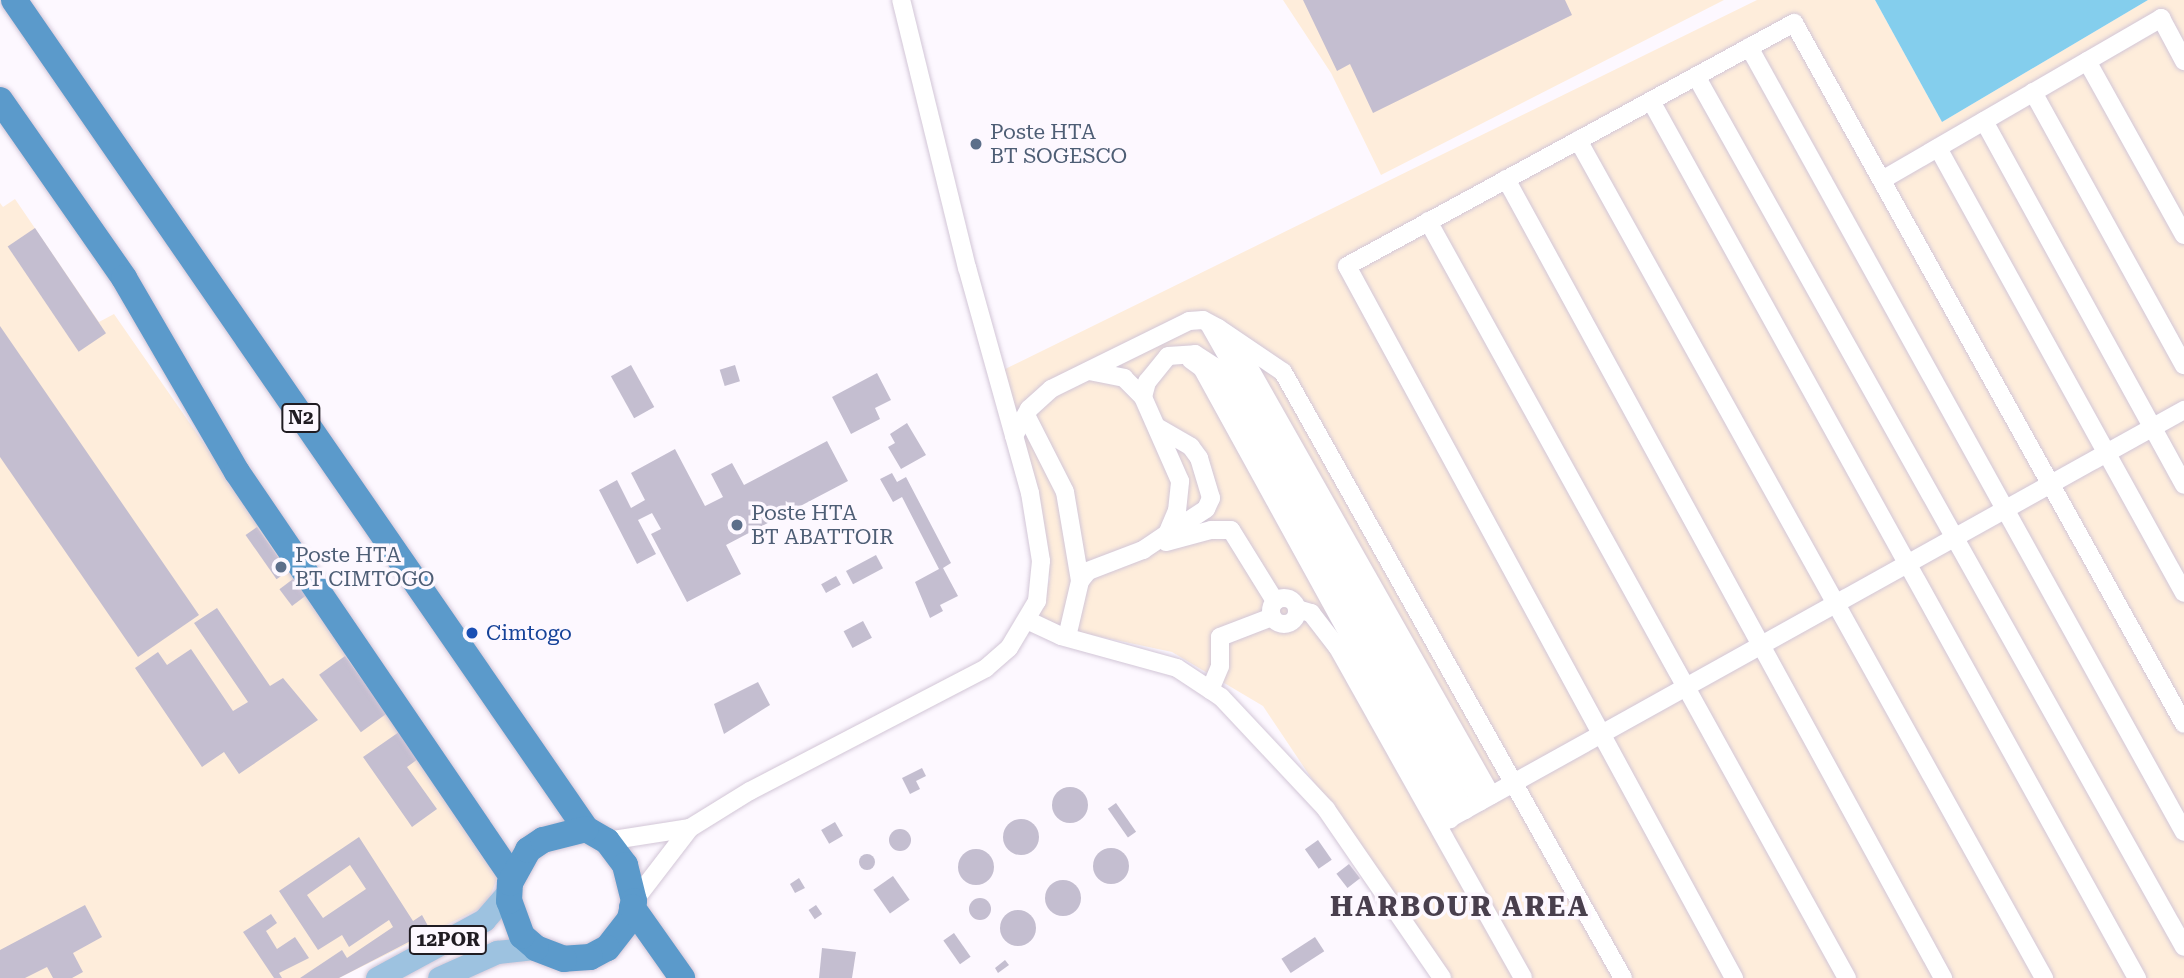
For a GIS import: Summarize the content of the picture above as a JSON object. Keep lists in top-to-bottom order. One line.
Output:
{"streets":{"highway":["N2"],"main road":["12POR"]},"crossings":[["N2","12POR"]],"districts":["HARBOUR AREA"],"places":["Poste HTA BT SOGESCO","Poste HTA BT ABATTOIR","Poste HTA BT CIMTOGO","Cimtogo"]}
